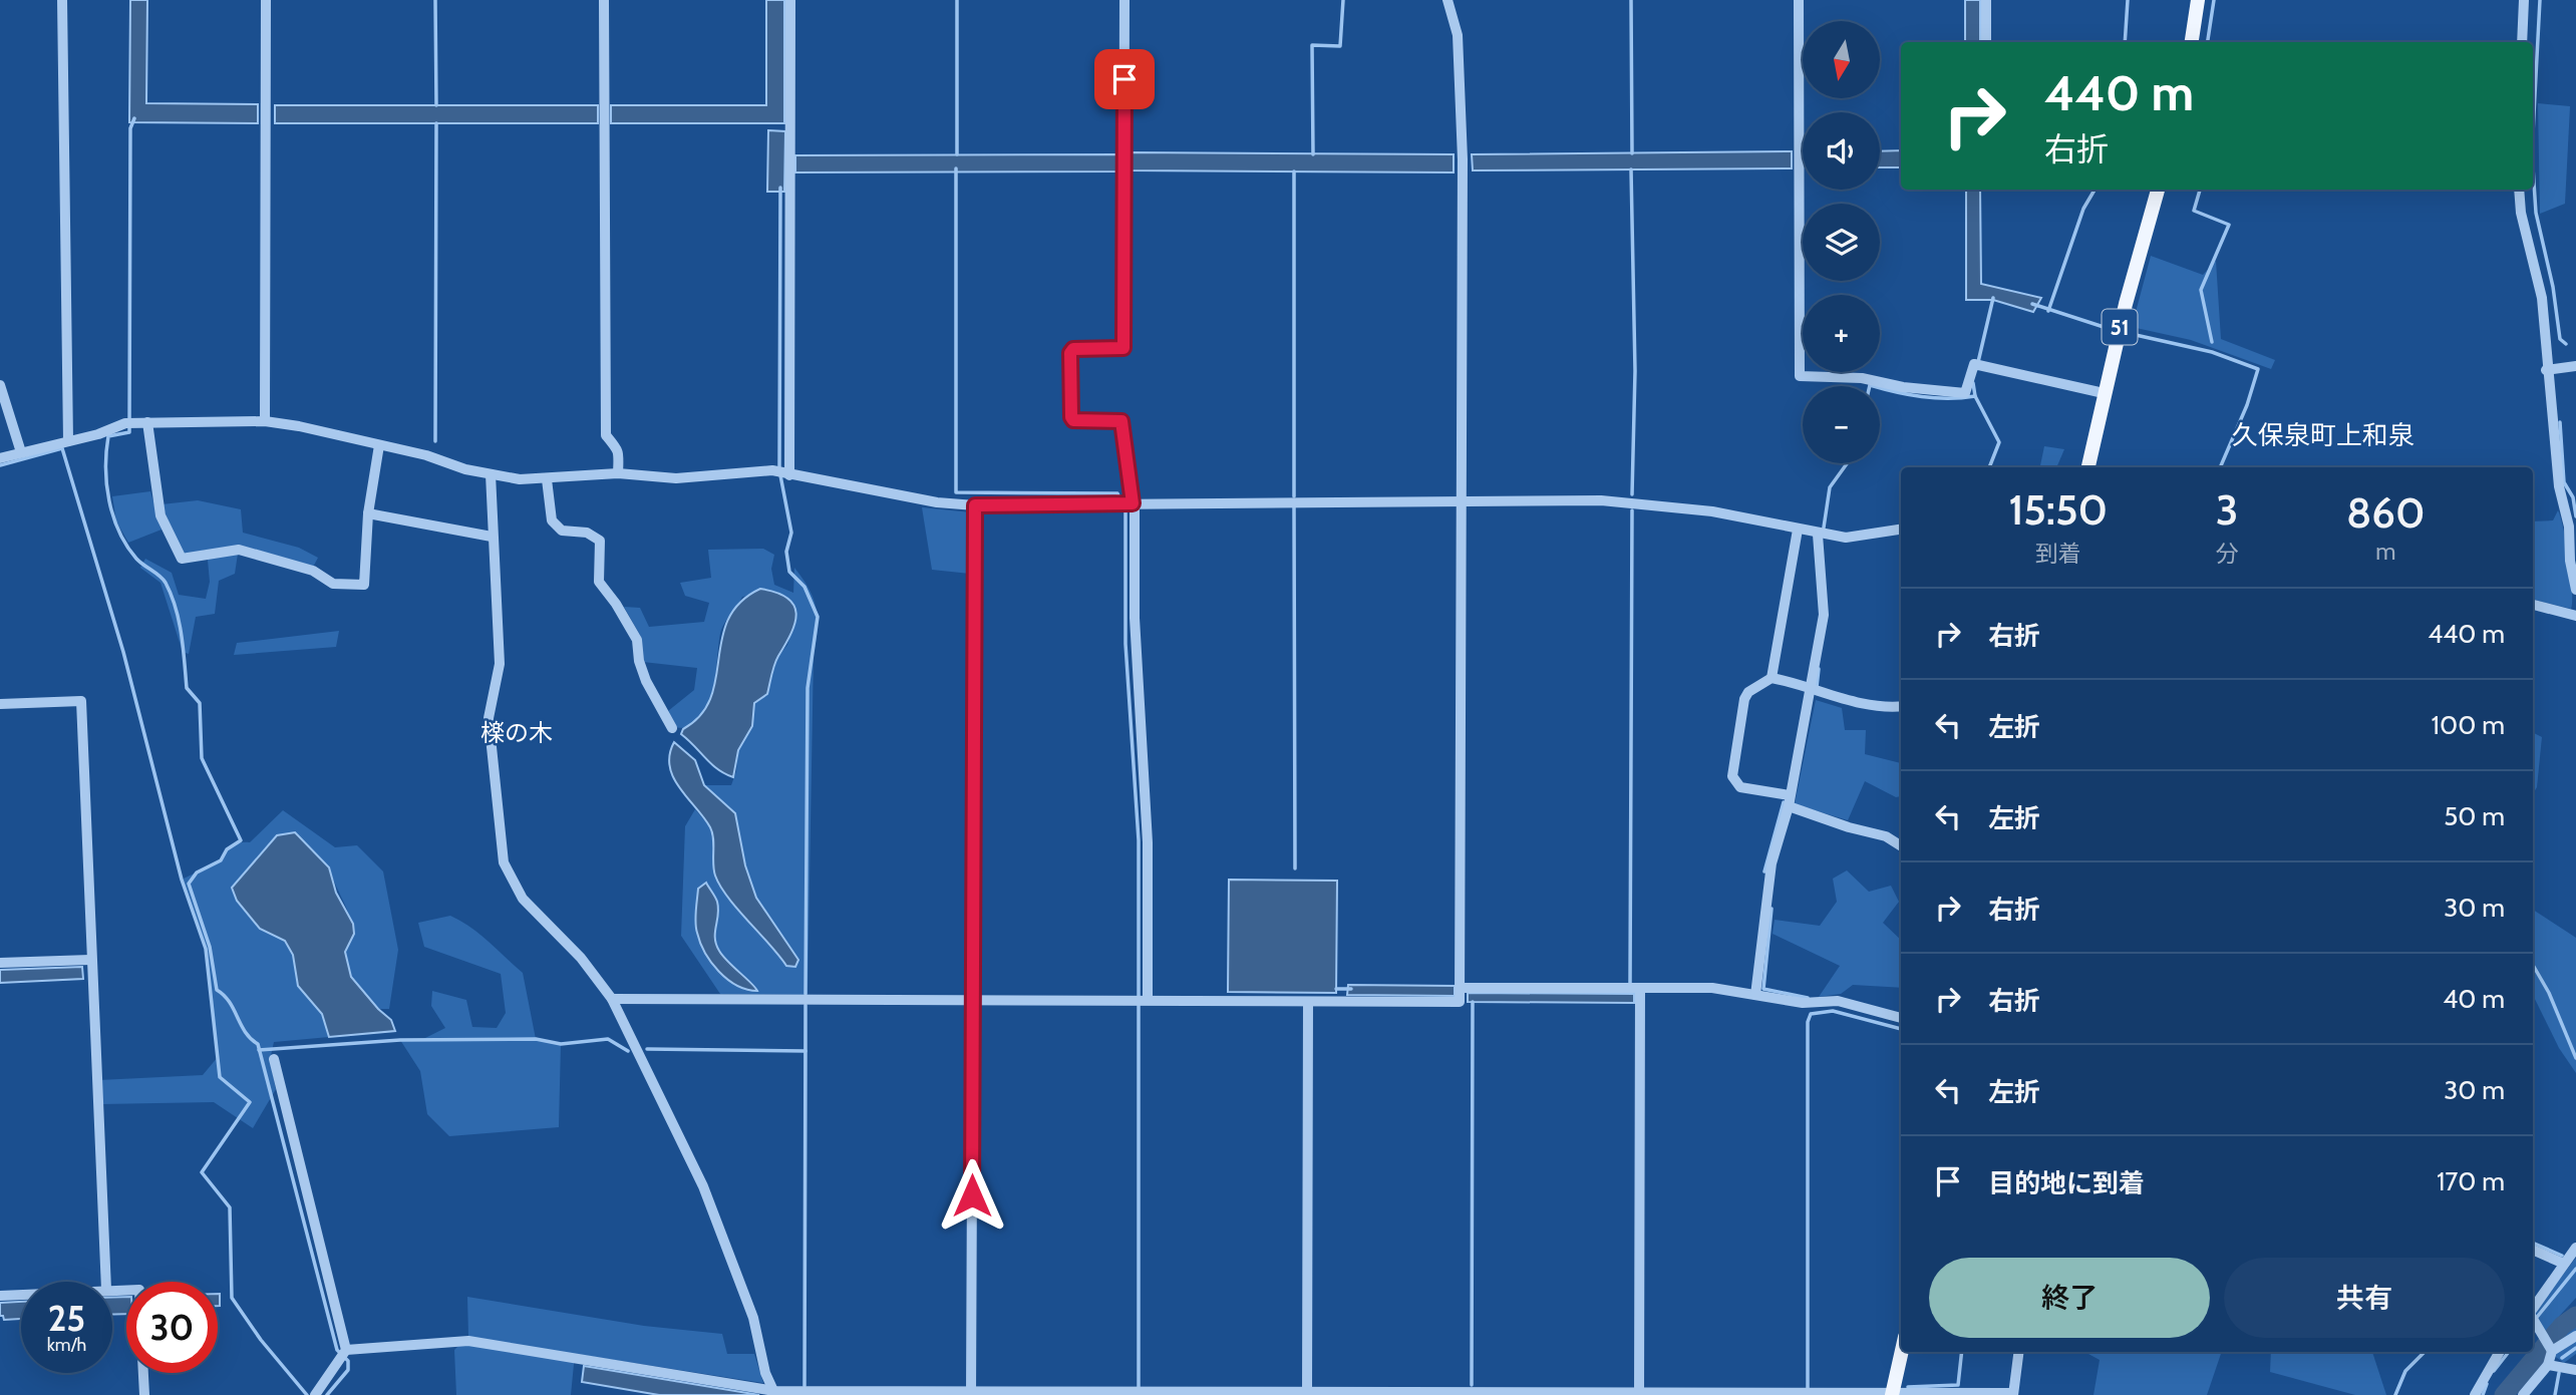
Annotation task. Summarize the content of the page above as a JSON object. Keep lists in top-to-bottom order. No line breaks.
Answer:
{"streets":{"main road":["51"]},"districts":["久保泉町上和泉","檪の木"],"north":"bottom","page":{"map_buttons":["+","−"],"turn":["440 m","右折"],"eta":["15:50","到着","3","分","860","m"],"list":[{"name":"右折","value":"440 m"},{"name":"左折","value":"100 m"},{"name":"左折","value":"50 m"},{"name":"右折","value":"30 m"},{"name":"右折","value":"40 m"},{"name":"左折","value":"30 m"},{"name":"目的地に到着","value":"170 m"}],"buttons":["終了","共有"],"speed":"25 km/h","limit":"30"}}
